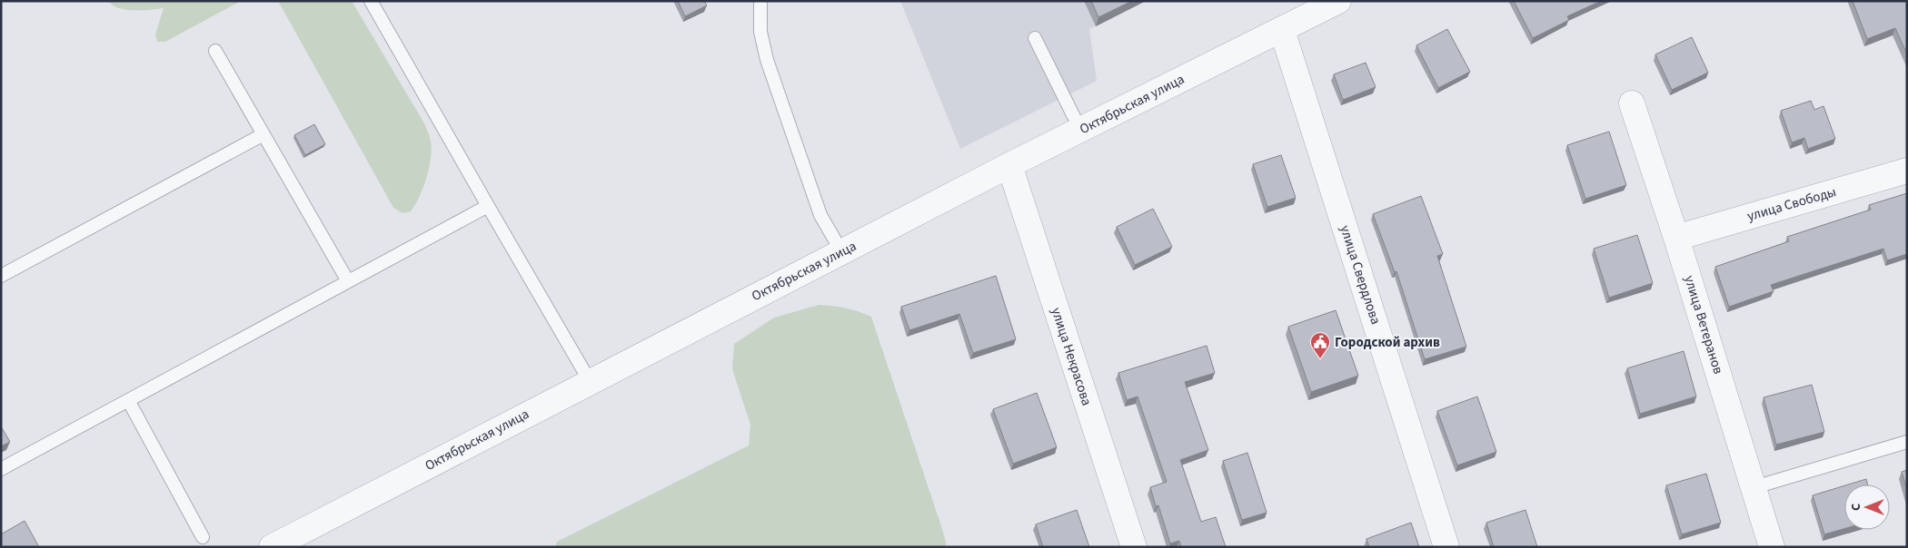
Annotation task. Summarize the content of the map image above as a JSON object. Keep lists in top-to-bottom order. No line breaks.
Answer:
{"streets":{"street":["Октябрьская улица","улица Свободы","улица Свердлова","улица Ветеранов","улица Некрасова"]},"crossings":[["Октябрьская улица","улица Свердлова"],["Октябрьская улица","улица Некрасова"],["улица Свободы","улица Ветеранов"]],"places":{"public building":["Городской архив"]},"north":"left"}
